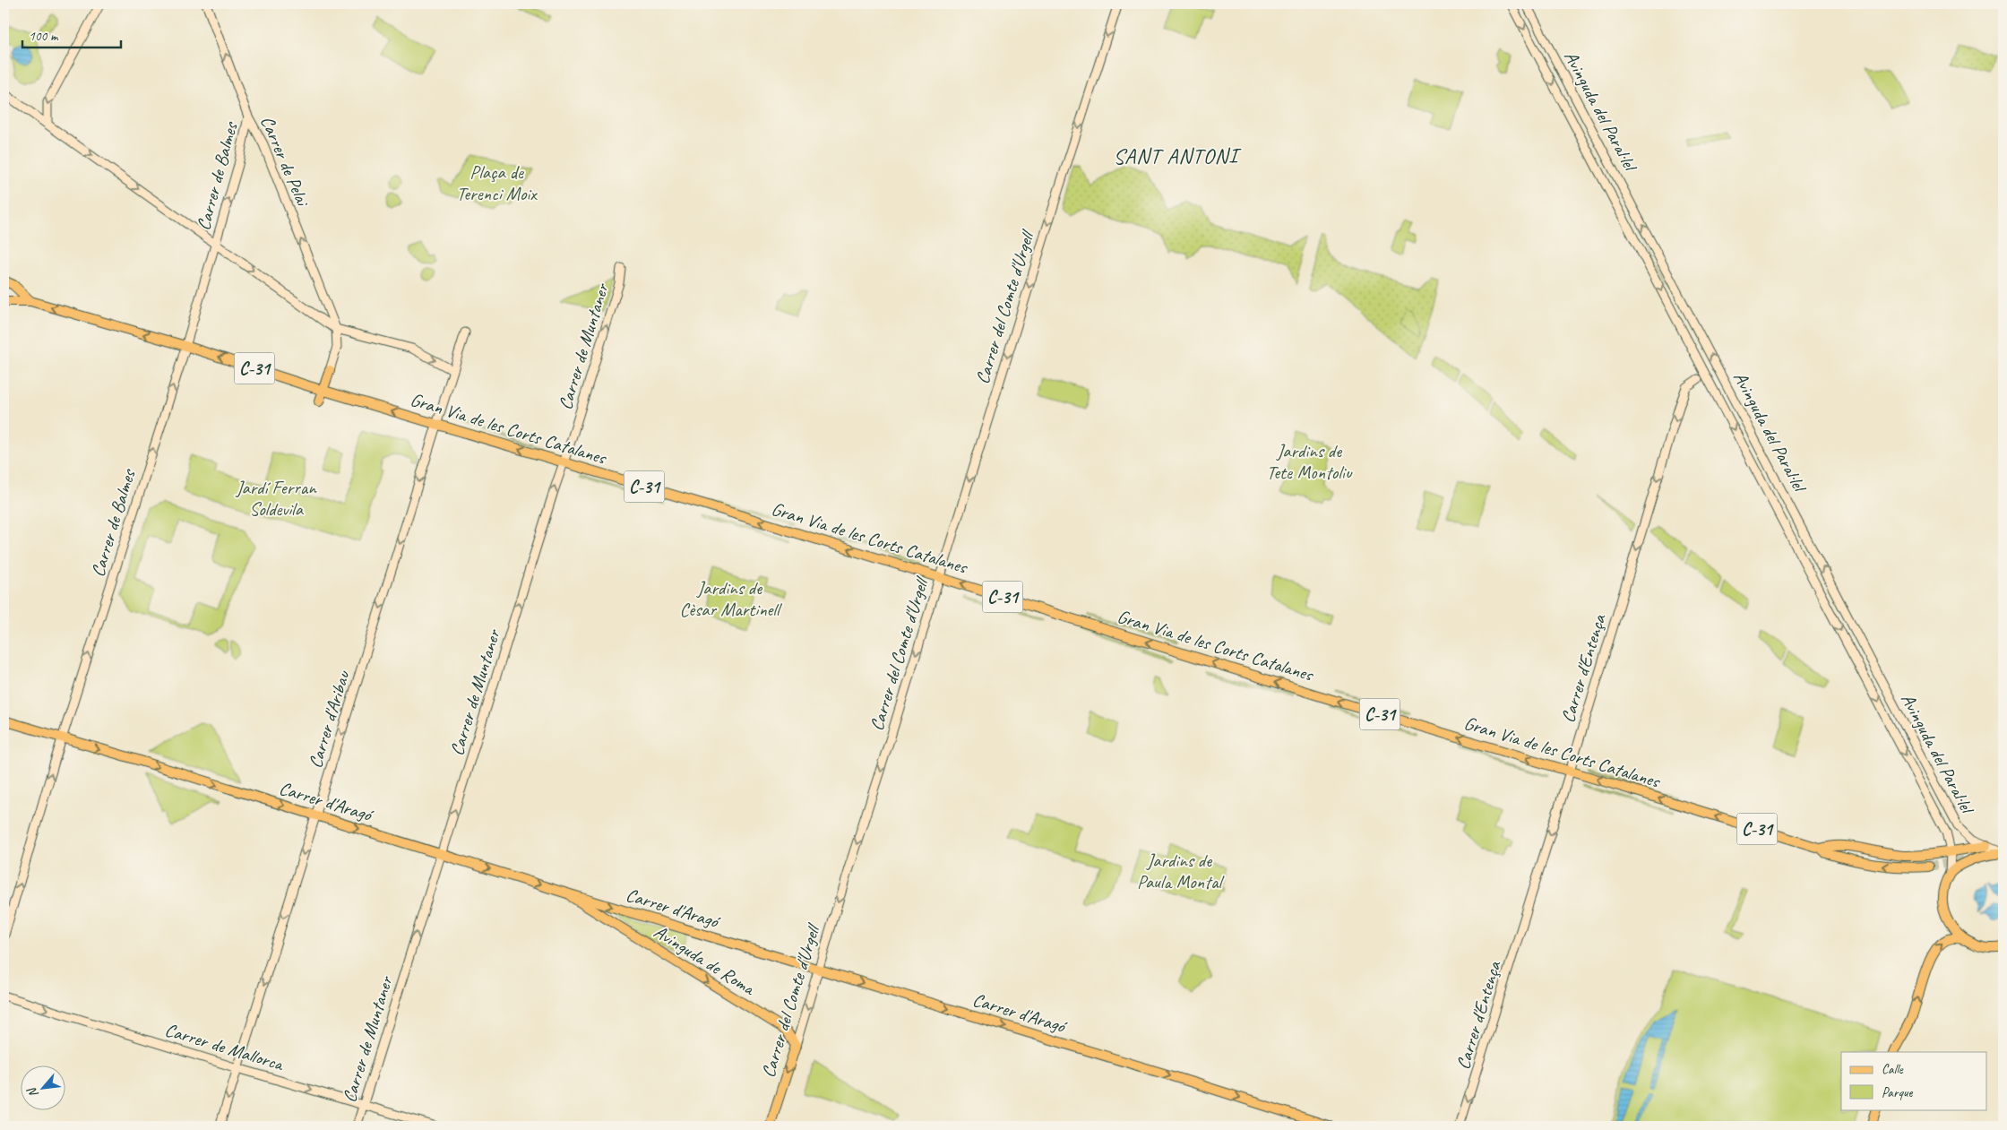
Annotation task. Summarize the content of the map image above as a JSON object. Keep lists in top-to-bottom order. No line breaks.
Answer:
{"streets":{"main road":["Avinguda del Paral·lel","Carrer de Pelai","Carrer de Balmes","Carrer del Comte d'Urgell","Carrer de Muntaner","C-31","Gran Via de les Corts Catalanes","Carrer d'Entença","Carrer d'Aribau","Carrer d'Aragó","Avinguda de Roma","Carrer de Mallorca"]},"crossings":[["Carrer de Pelai","Carrer de Balmes"],["Carrer de Balmes","Gran Via de les Corts Catalanes"],["Carrer de Balmes","Carrer d'Aragó"],["Carrer del Comte d'Urgell","Gran Via de les Corts Catalanes"],["Carrer del Comte d'Urgell","Carrer d'Aragó"],["Carrer del Comte d'Urgell","Avinguda de Roma"],["Carrer de Muntaner","Gran Via de les Corts Catalanes"],["Carrer de Muntaner","Carrer d'Aragó"],["Carrer de Muntaner","Carrer de Mallorca"],["Gran Via de les Corts Catalanes","Carrer d'Entença"],["Gran Via de les Corts Catalanes","Carrer d'Aribau"],["Carrer d'Aribau","Carrer d'Aragó"],["Carrer d'Aribau","Carrer de Mallorca"],["Carrer d'Aragó","Avinguda de Roma"]],"one_way":["Carrer de Pelai","Carrer de Balmes","Carrer del Comte d'Urgell","Carrer de Muntaner","Gran Via de les Corts Catalanes","Carrer d'Entença","Carrer d'Aribau","Carrer d'Aragó","Avinguda de Roma","Carrer de Mallorca"],"districts":["SANT ANTONI"],"parks":["Plaça de Terenci Moix","Jardins de Tete Montoliu","Jardí Ferran Soldevila","Jardins de Cèsar Martinell","Jardins de Paula Montal"],"legend":["Calle","Parque"],"scale_bar":"100 m","north":"bottom left"}
